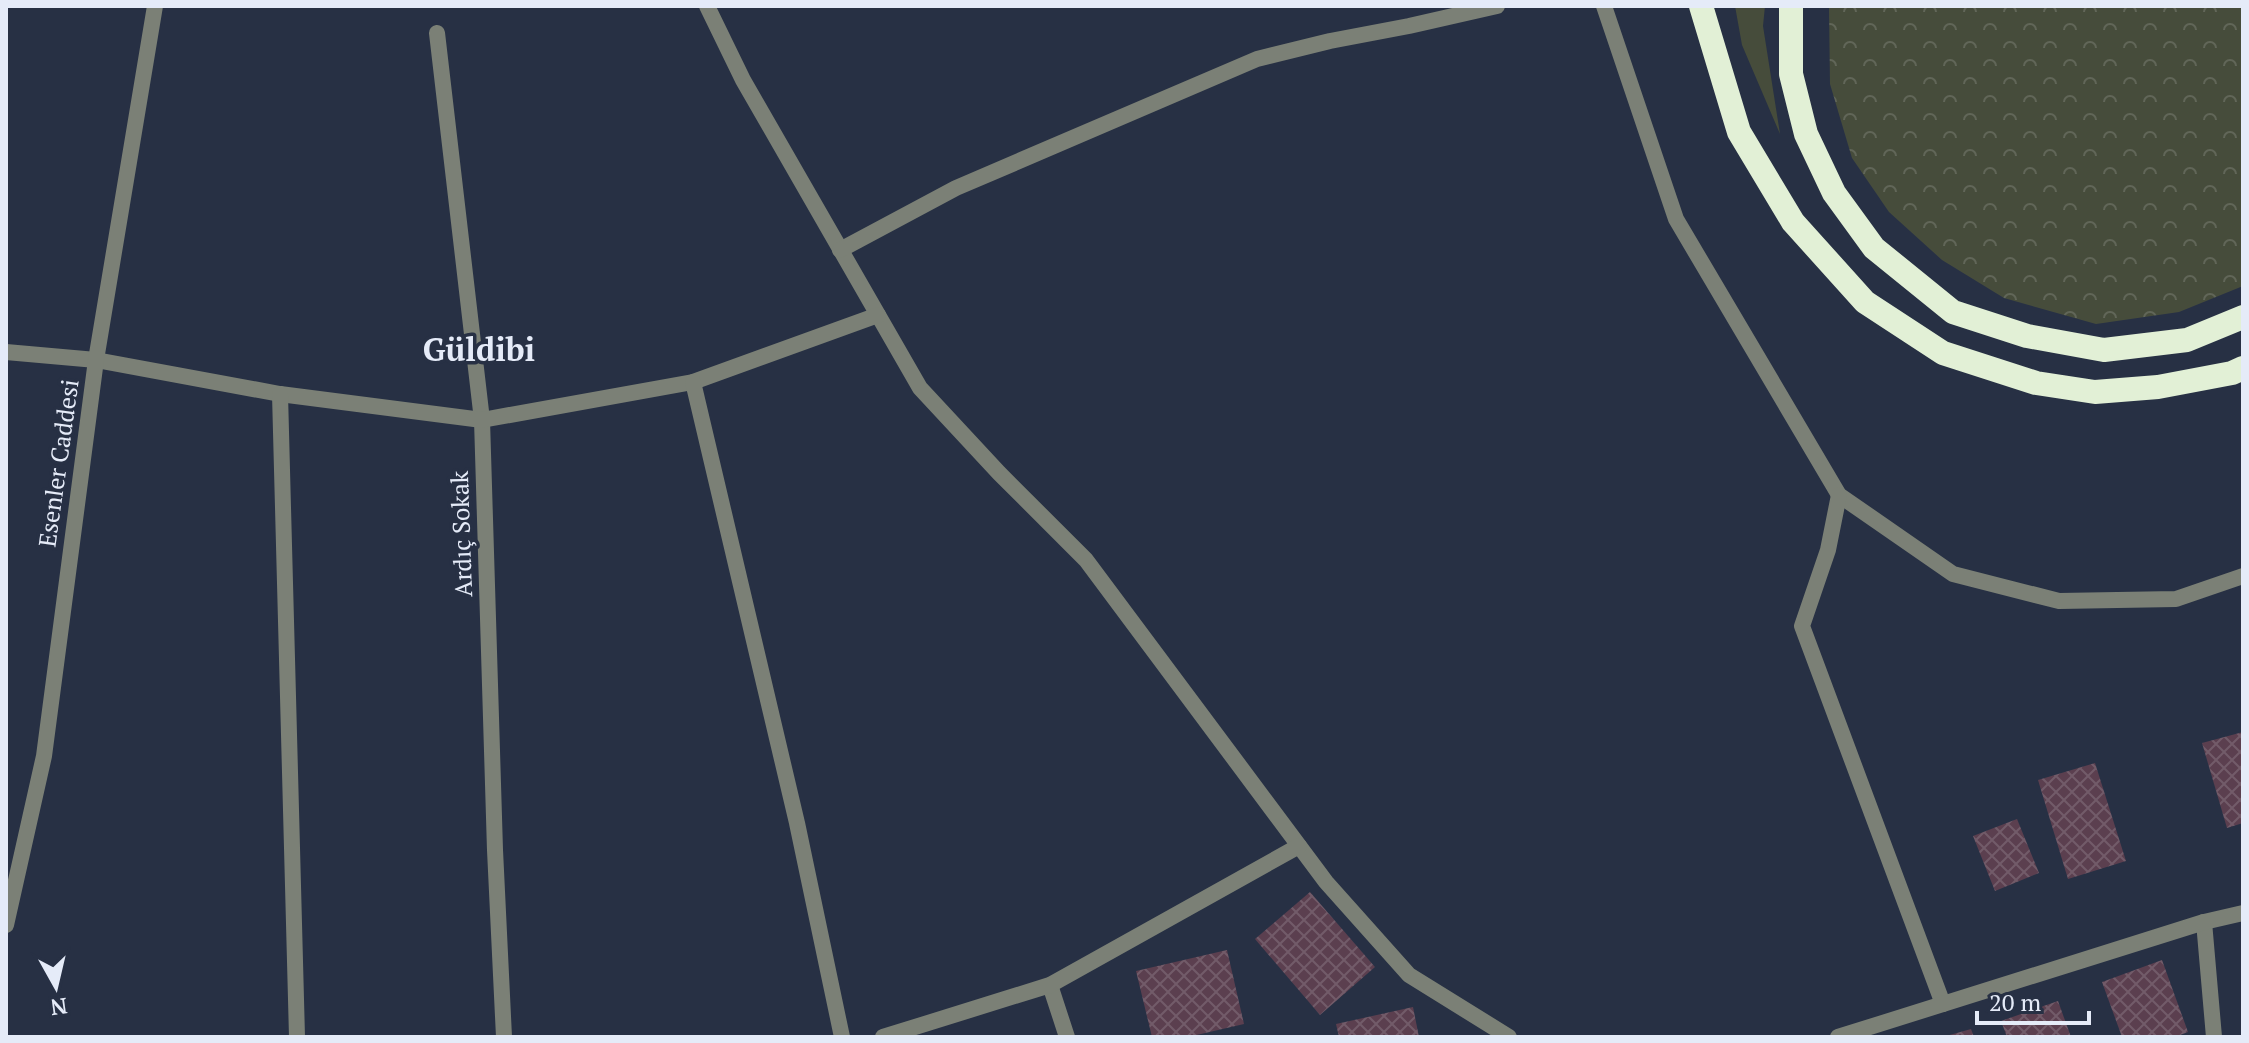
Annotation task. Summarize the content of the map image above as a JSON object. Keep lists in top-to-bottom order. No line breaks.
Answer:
{"streets":{"street":["Esenler Caddesi","Ardıç Sokak"]},"districts":["Güldibi"],"scale_bar":"20 m","north":"bottom"}
